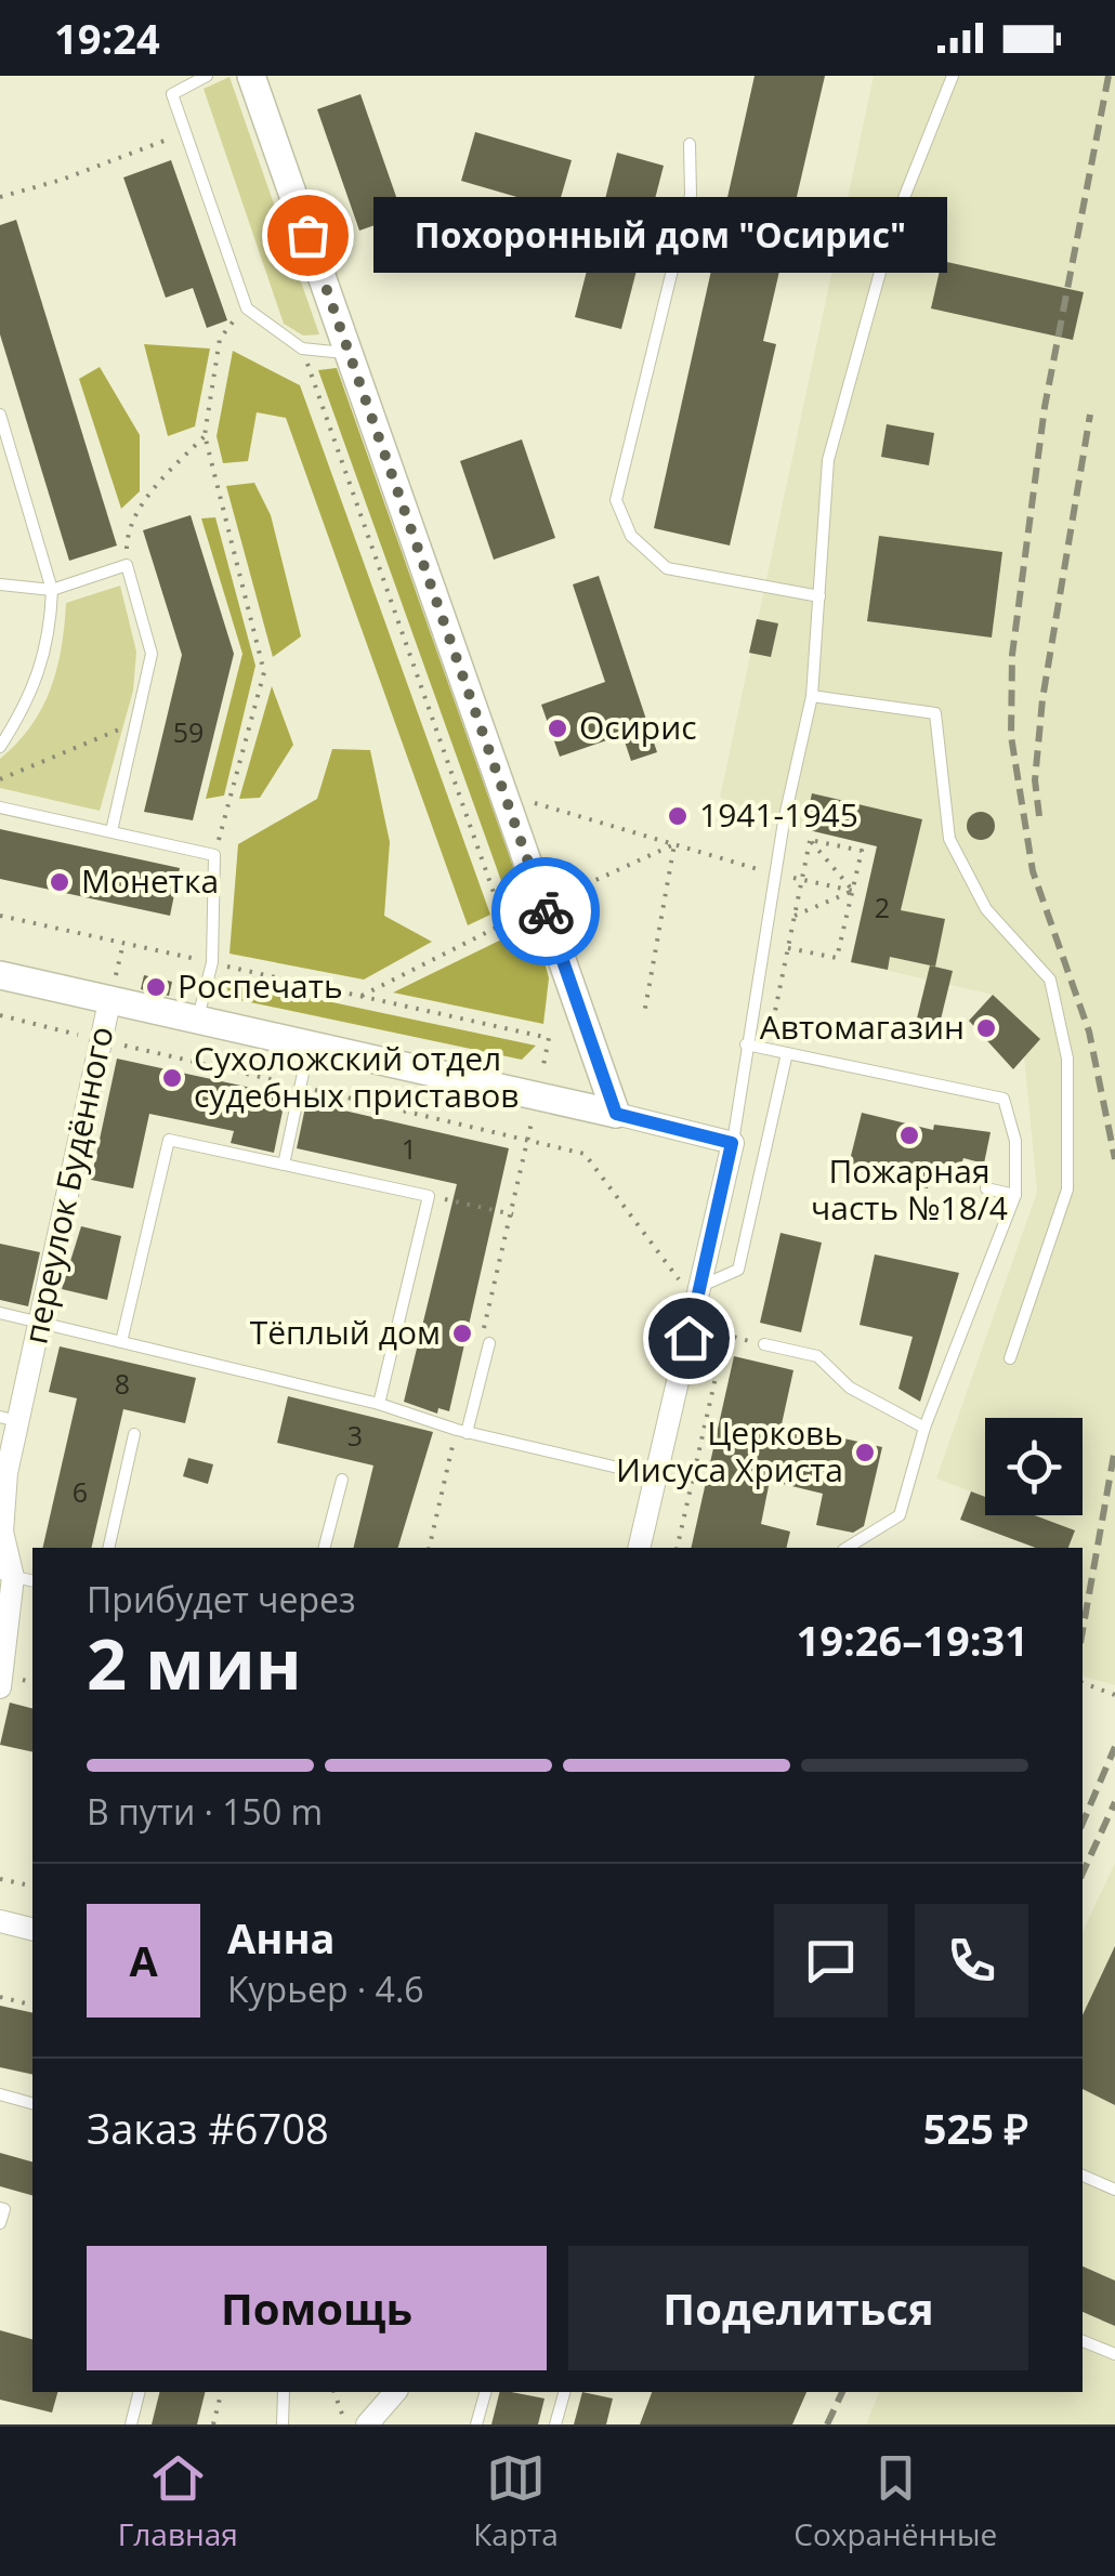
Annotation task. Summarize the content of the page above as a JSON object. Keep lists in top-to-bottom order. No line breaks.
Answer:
{"streets":{"street":["переулок Будённого"]},"places":["Похоронный дом \"Осирис\"","Осирис","1941-1945","Монетка","Роспечать","Автомагазин","Сухоложский отдел судебных приставов","Пожарная часть №18/4","Тёплый дом","Церковь Иисуса Христа"],"house_numbers":["59","2","1","8","3","6"],"page":{"status":"19:24","bubble":"Похоронный дом \"Осирис\"","heading":["2 мин","Прибудет через","19:26–19:31"],"panel":["Анна","Курьер · 4.6","Заказ #6708","525 ₽"],"bar":"В пути · 150 m","round":"А","buttons":["Помощь","Поделиться"],"tabs":["Главная","Карта","Сохранённые"]}}
